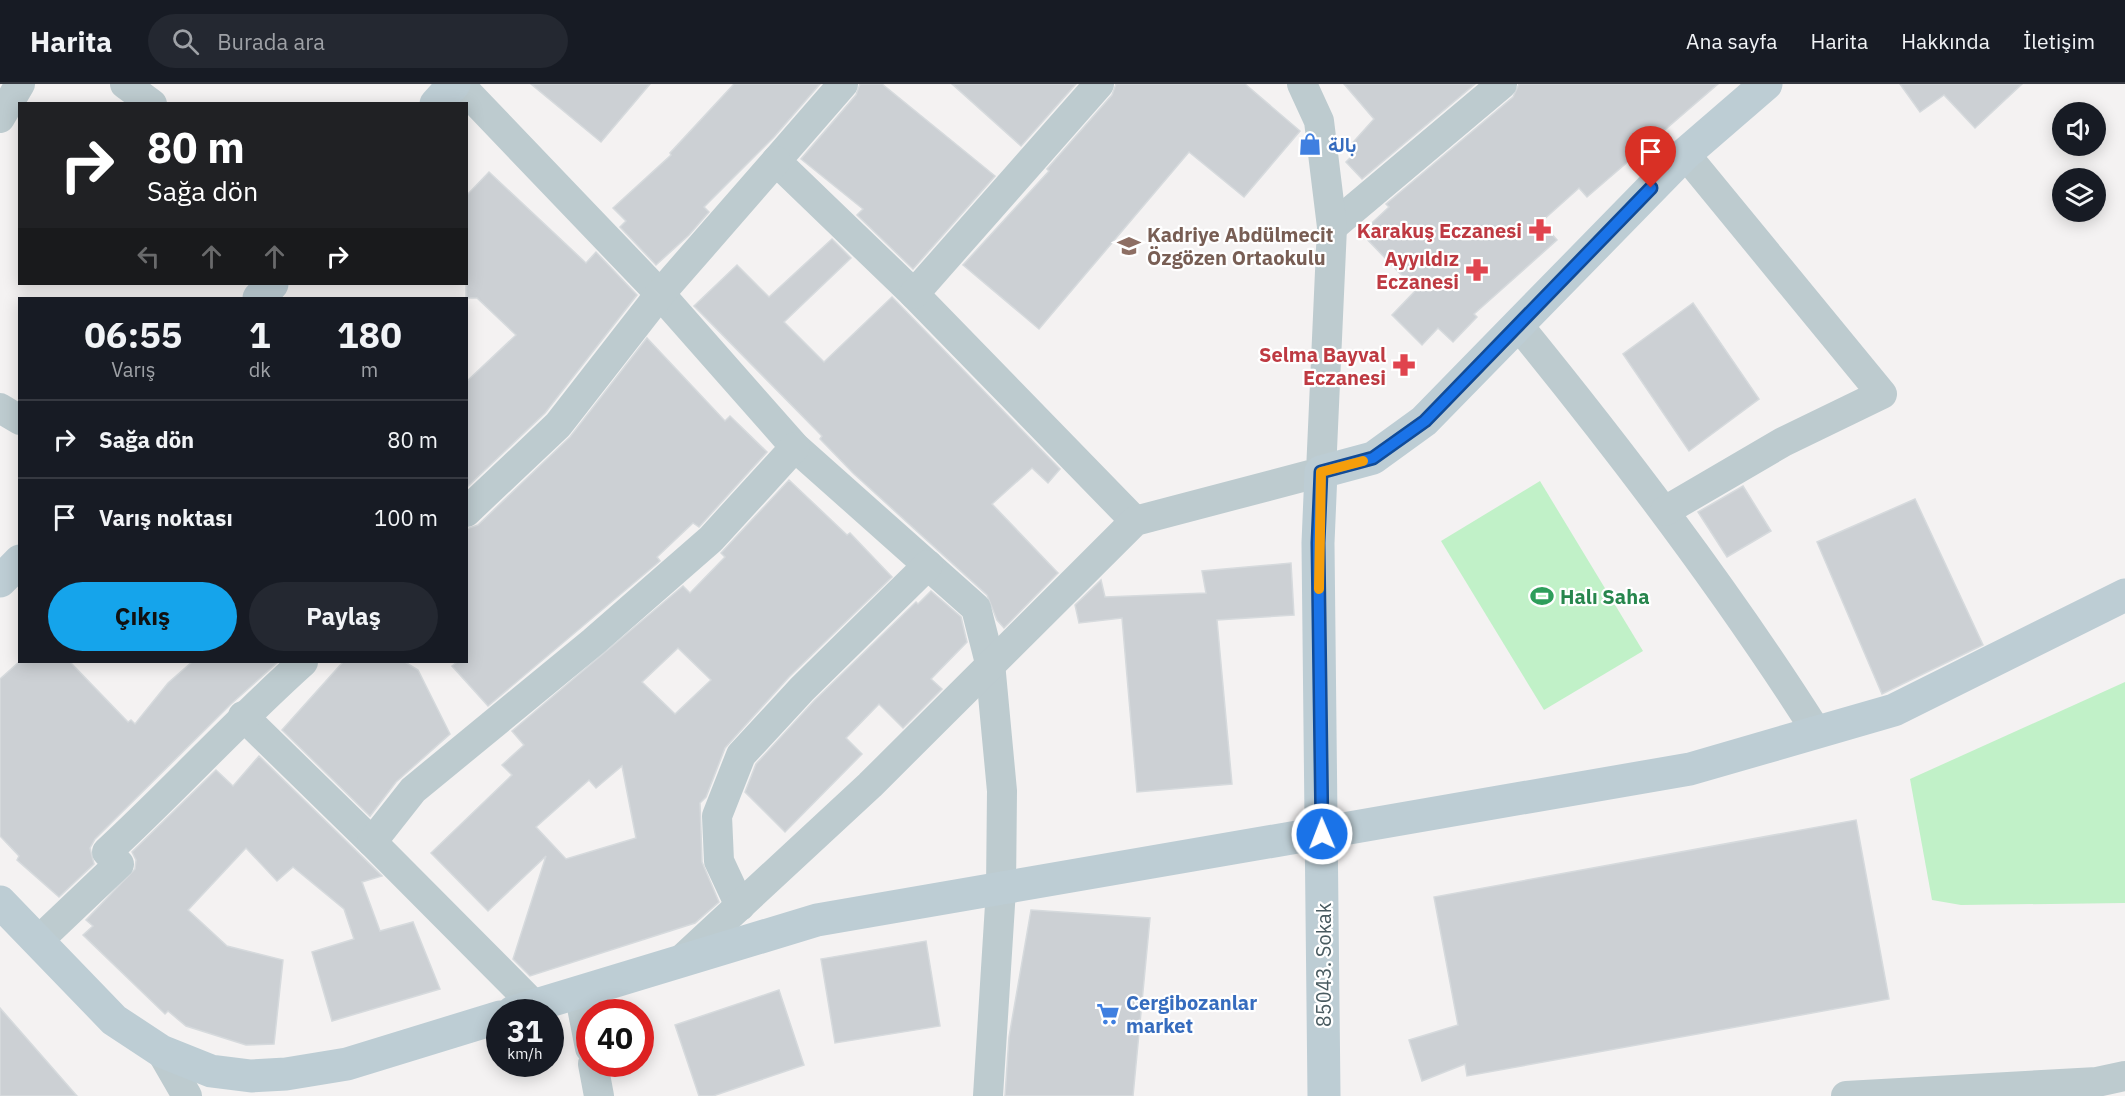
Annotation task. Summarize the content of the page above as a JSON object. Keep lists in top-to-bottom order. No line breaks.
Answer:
{"streets":{"main road":["85043. Sokak"]},"places":{"shop":["بالة"],"pharmacy":["Karakuş Eczanesi","Ayyıldız Eczanesi","Selma Bayval Eczanesi"],"school or university":["Kadriye Abdülmecit Özgözen Ortaokulu"],"sports":["Halı Saha"],"supermarket":["Cergibozanlar market"]},"page":{"header":"Harita","search":"Burada ara","nav":["Ana sayfa","Harita","Hakkında","İletişim"],"turn":["80 m","Sağa dön"],"eta":["06:55","Varış","1","dk","180","m"],"list":[{"name":"Sağa dön","value":"80 m"},{"name":"Varış noktası","value":"100 m"}],"buttons":["Çıkış","Paylaş"],"speed":"31 km/h","limit":"40"}}
